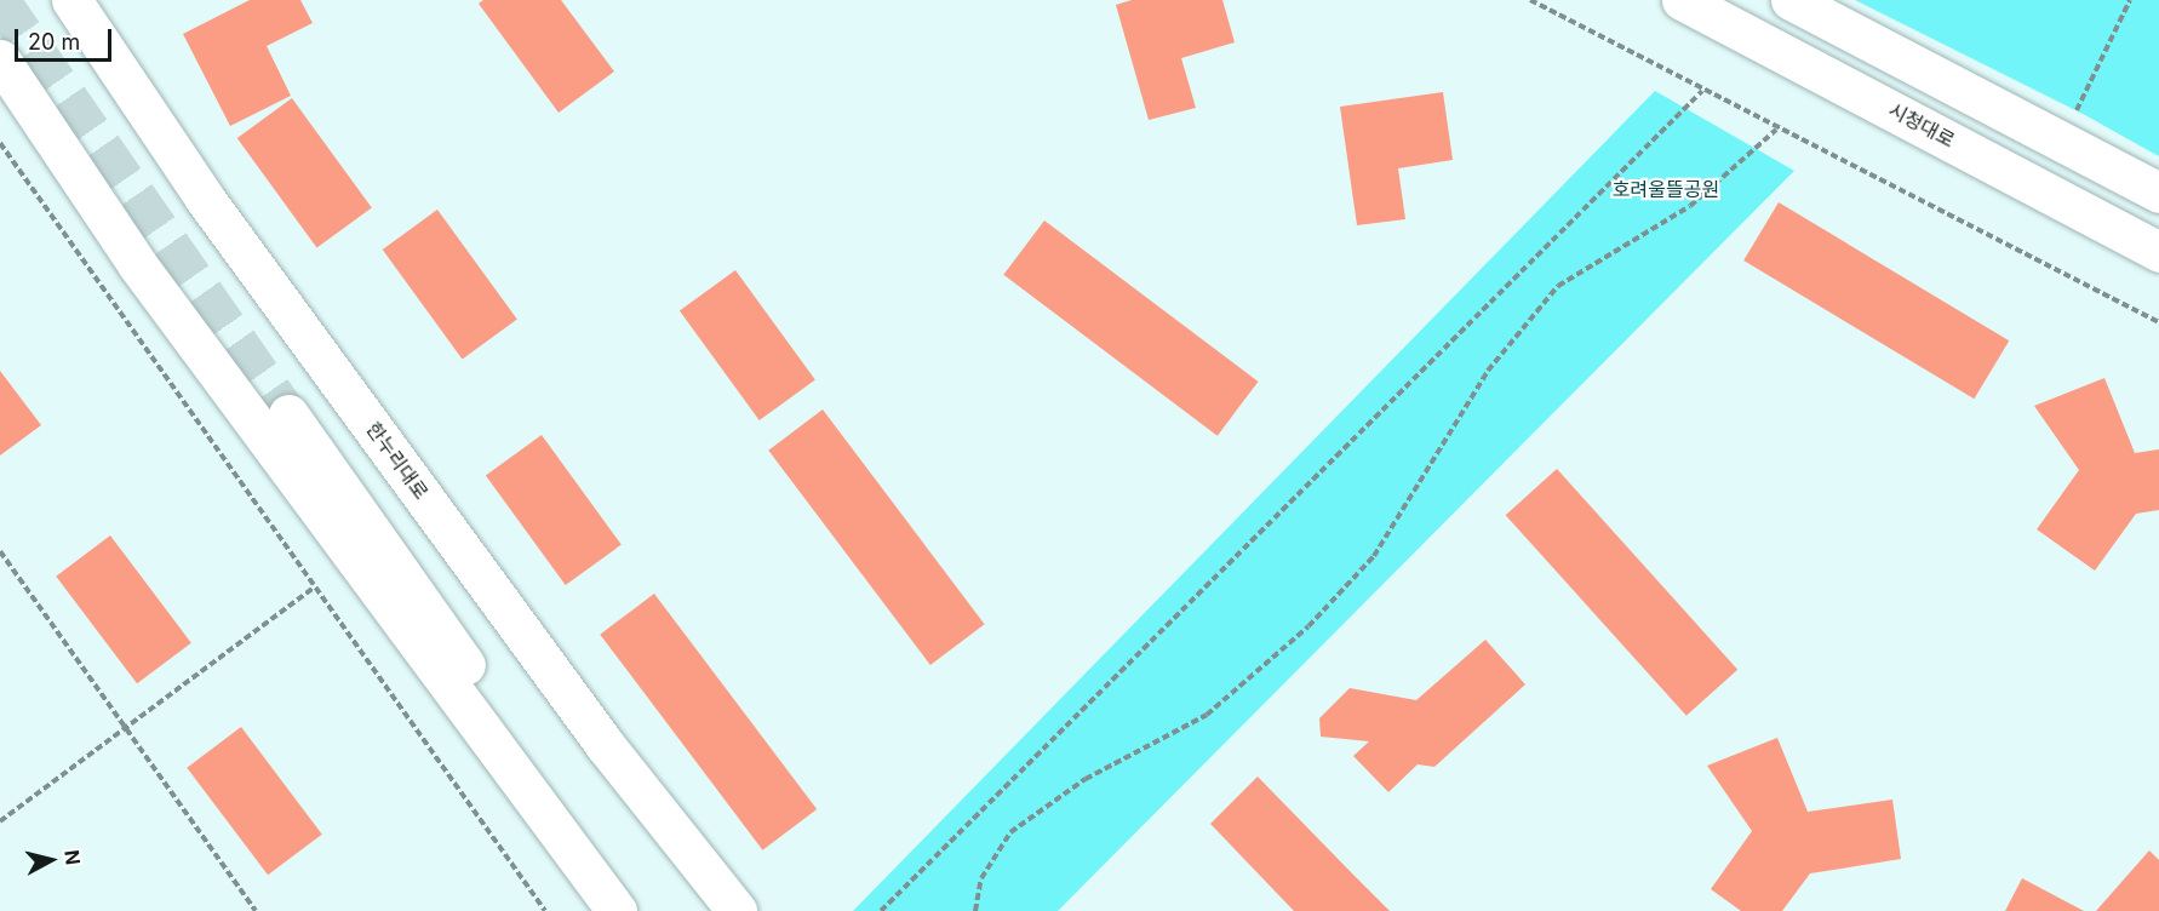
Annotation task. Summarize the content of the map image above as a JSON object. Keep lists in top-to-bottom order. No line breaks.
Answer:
{"streets":{"street":["시청대로","한누리대로"]},"parks":["호려울뜰공원"],"scale_bar":"20 m","north":"right"}
